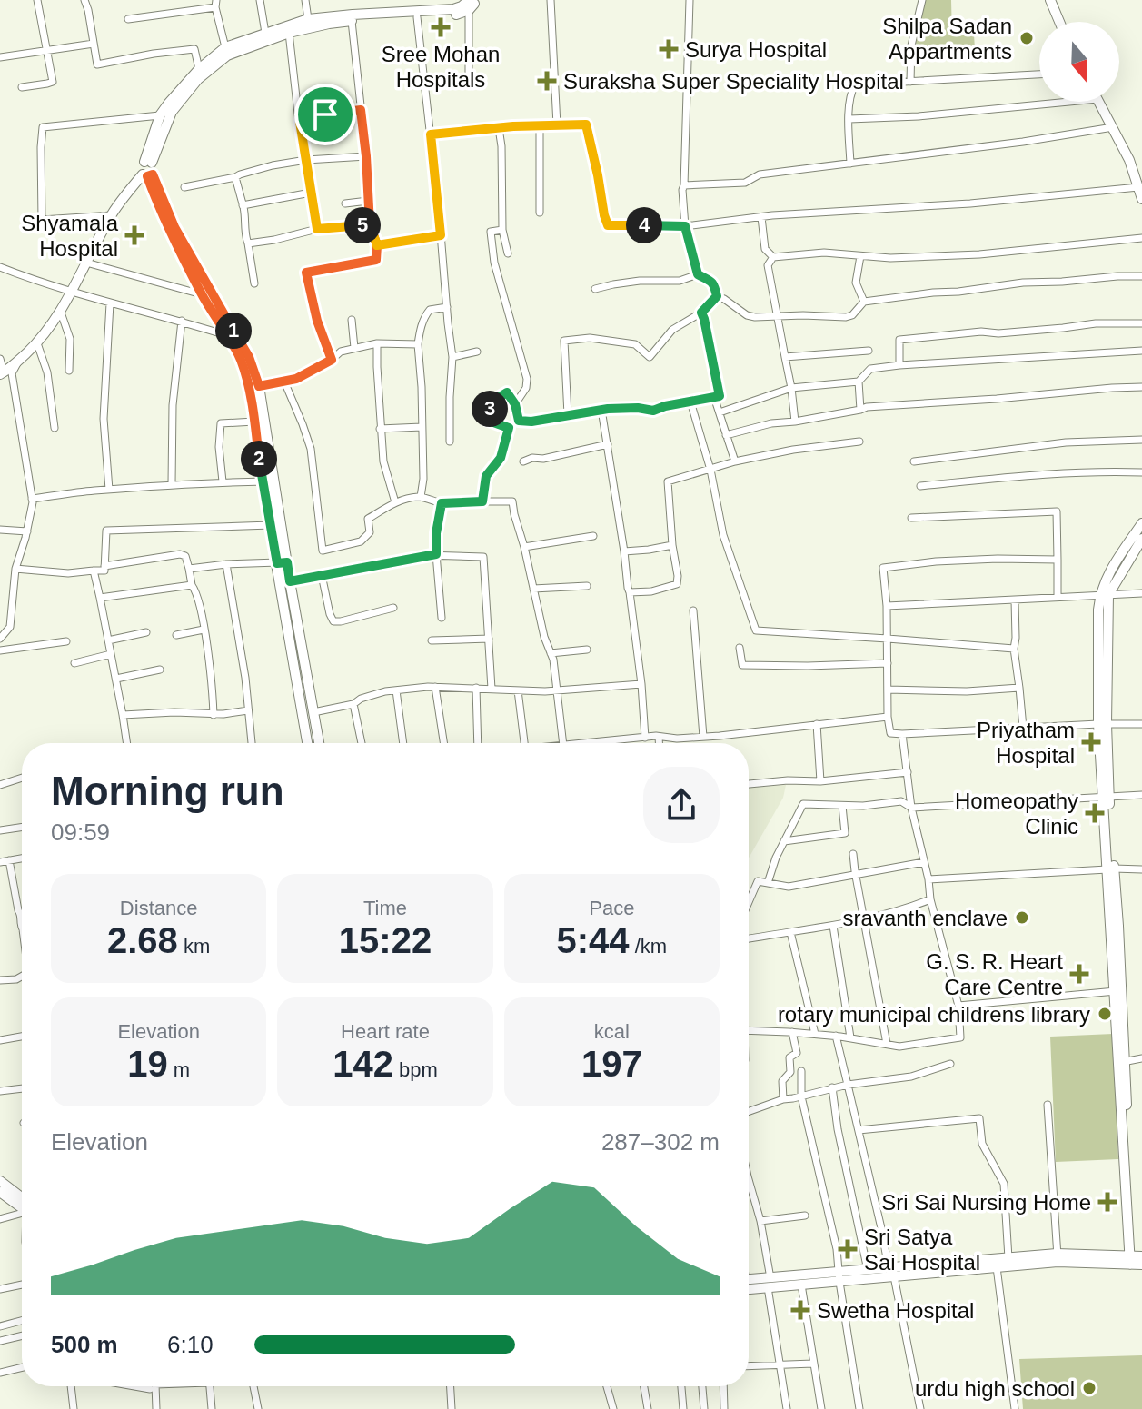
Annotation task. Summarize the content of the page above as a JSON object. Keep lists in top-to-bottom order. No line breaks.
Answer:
{"places":{"health":["Sree Mohan Hospitals","Surya Hospital","Suraksha Super Speciality Hospital","Shyamala Hospital","Priyatham Hospital","Homeopathy Clinic","G. S. R. Heart Care Centre","Sri Sai Nursing Home","Sri Satya Sai Hospital","Swetha Hospital"],"other":["Shilpa Sadan Appartments","sravanth enclave","rotary municipal childrens library","urdu high school"]},"north":"bottom","page":{"pins":["4","5","1","3","2"],"heading":["Morning run","09:59"],"stats":[["Distance","2.68 km"],["Time","15:22"],["Pace","5:44 /km"],["Elevation","19 m"],["Heart rate","142 bpm"],["kcal","197"]],"chart":["Elevation","287–302 m"],"list":[{"name":"500 m","note":"6:10"}]}}
